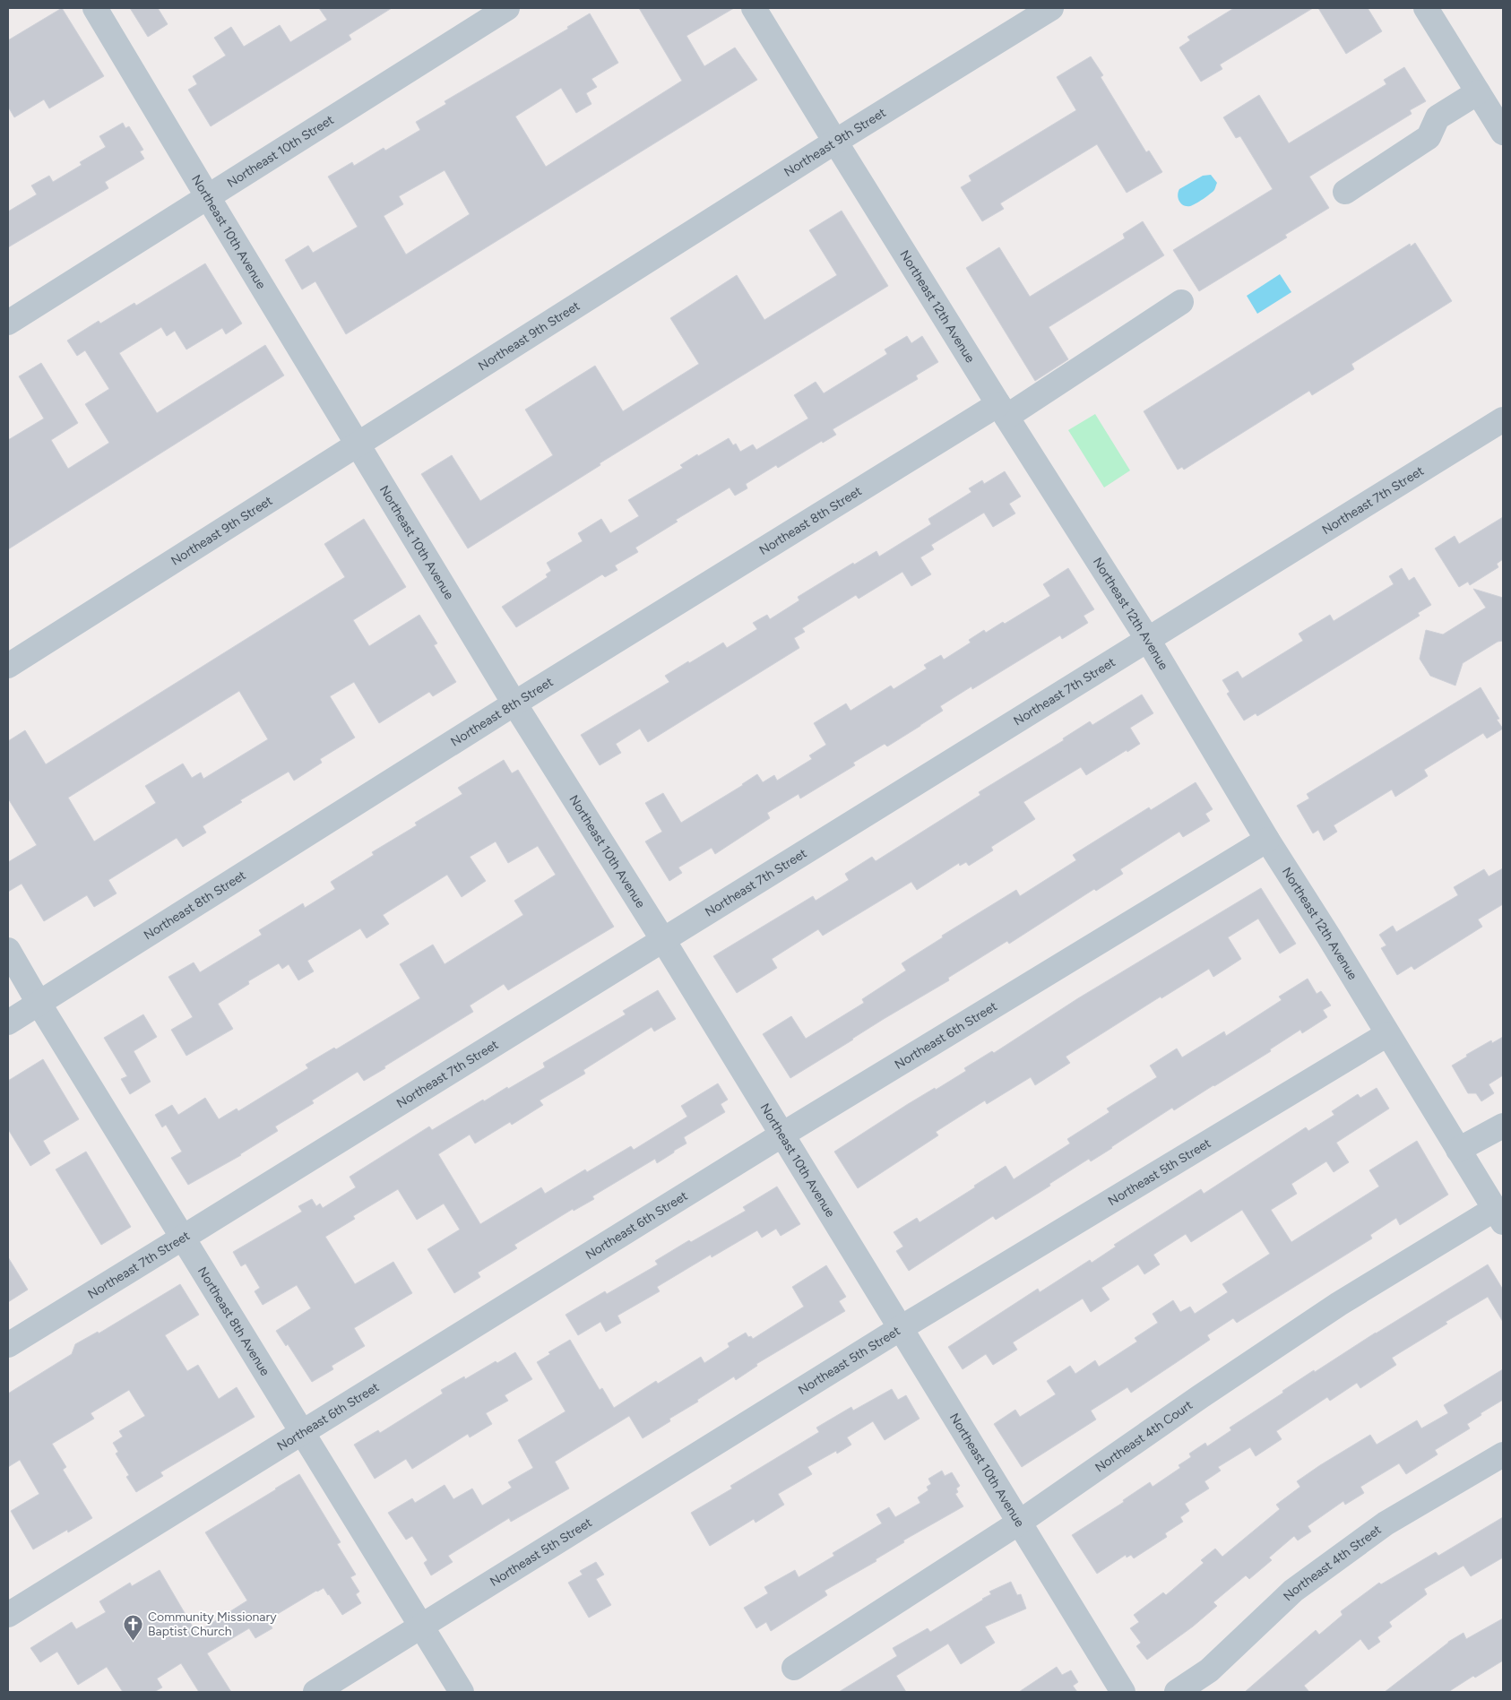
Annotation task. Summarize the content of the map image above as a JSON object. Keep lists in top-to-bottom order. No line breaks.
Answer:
{"streets":{"street":["Northeast 9th Street","Northeast 10th Street","Northeast 10th Avenue","Northeast 12th Avenue","Northeast 7th Street","Northeast 8th Street","Northeast 6th Street","Northeast 5th Street","Northeast 8th Avenue","Northeast 4th Court","Northeast 4th Street"]},"crossings":[["Northeast 9th Street","Northeast 10th Avenue"],["Northeast 9th Street","Northeast 12th Avenue"],["Northeast 10th Street","Northeast 10th Avenue"],["Northeast 10th Avenue","Northeast 7th Street"],["Northeast 10th Avenue","Northeast 8th Street"],["Northeast 10th Avenue","Northeast 6th Street"],["Northeast 10th Avenue","Northeast 5th Street"],["Northeast 10th Avenue","Northeast 4th Court"],["Northeast 12th Avenue","Northeast 7th Street"],["Northeast 12th Avenue","Northeast 8th Street"],["Northeast 12th Avenue","Northeast 6th Street"],["Northeast 12th Avenue","Northeast 5th Street"],["Northeast 12th Avenue","Northeast 4th Court"],["Northeast 7th Street","Northeast 8th Avenue"],["Northeast 8th Street","Northeast 8th Avenue"],["Northeast 6th Street","Northeast 8th Avenue"],["Northeast 5th Street","Northeast 8th Avenue"]],"places":{"church":["Community Missionary Baptist Church"]}}
